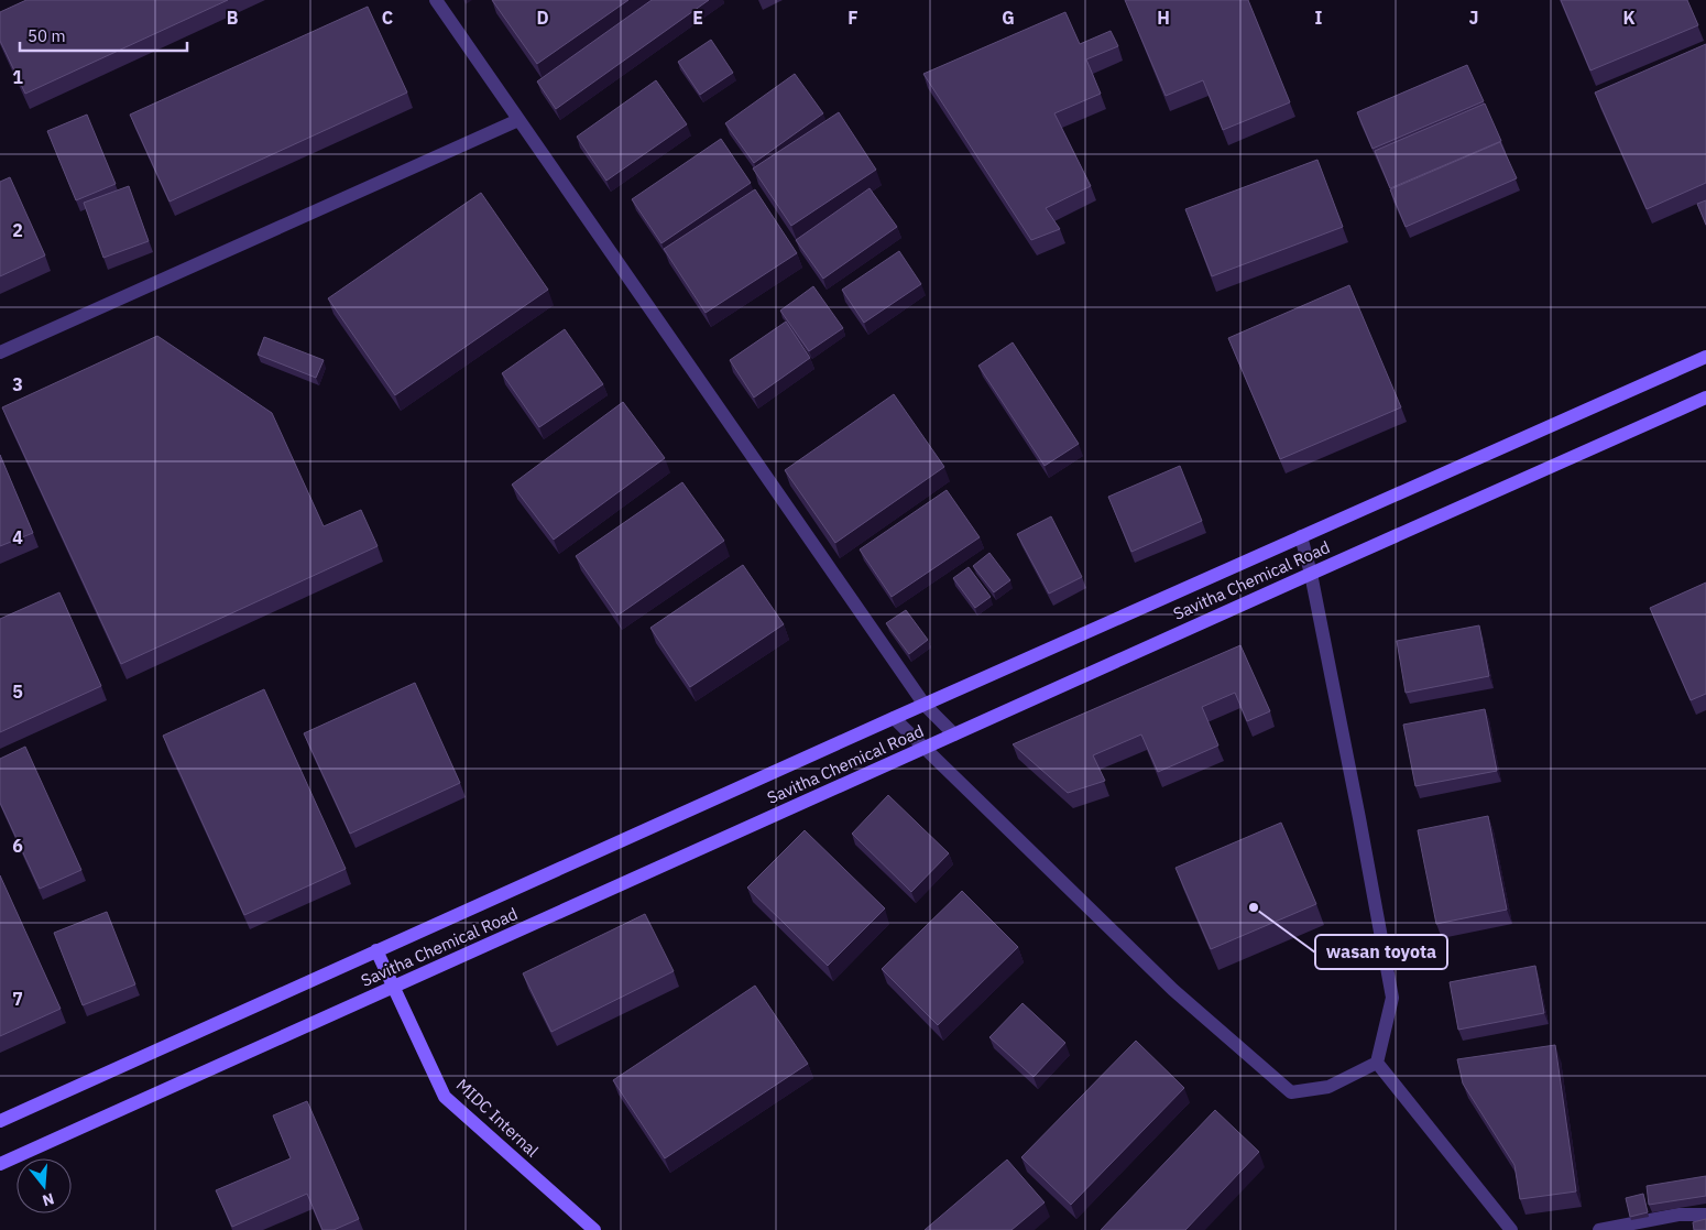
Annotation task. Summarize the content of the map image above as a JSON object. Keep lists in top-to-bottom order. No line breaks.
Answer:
{"streets":{"main road":["Savitha Chemical Road","MIDC Internal"]},"crossings":[["Savitha Chemical Road","MIDC Internal"]],"places":["wasan toyota"],"scale_bar":"50 m","north":"bottom","grid":{"columns":["B","C","D","E","F","G","H","I","J","K"],"rows":["1","2","3","4","5","6","7"]}}
